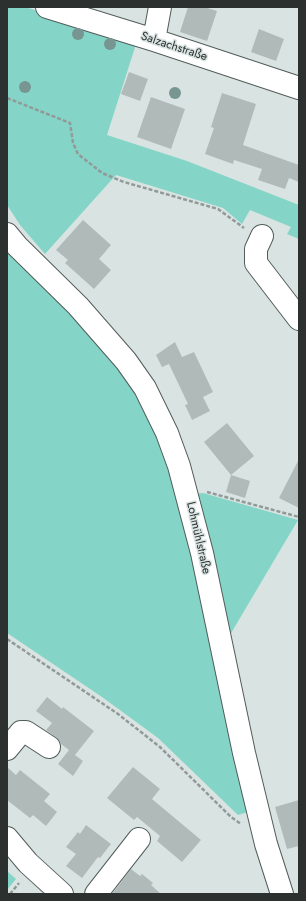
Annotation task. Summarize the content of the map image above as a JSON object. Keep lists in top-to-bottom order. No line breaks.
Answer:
{"streets":{"street":["Salzachstraße","Lohmühlstraße"]}}
